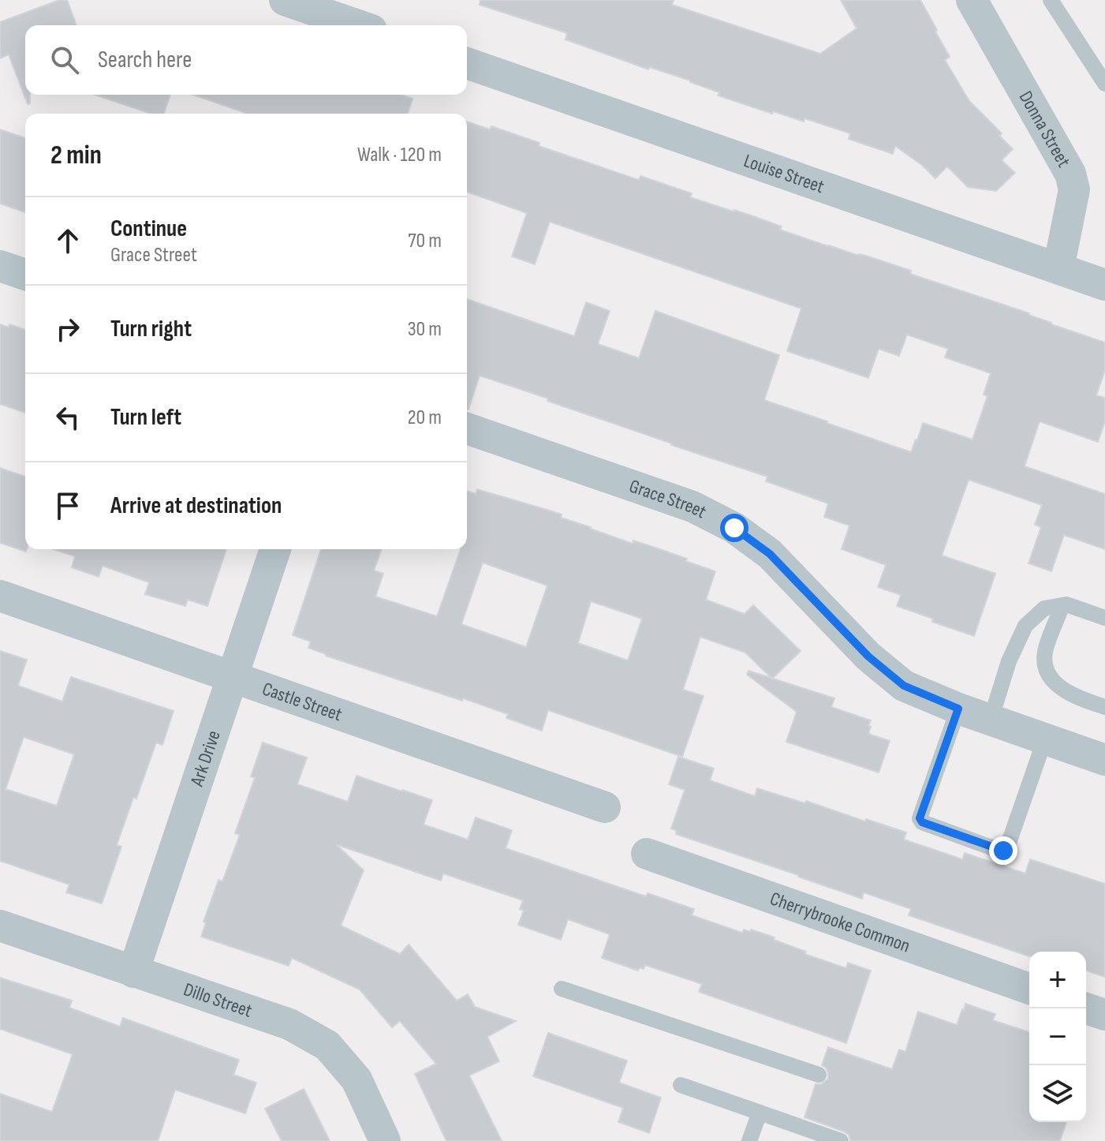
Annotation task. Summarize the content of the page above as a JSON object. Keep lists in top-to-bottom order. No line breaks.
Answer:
{"streets":{"street":["Donna Street","Louise Street","Grace Street","Castle Street","Ark Drive","Cherrybrooke Common","Dillo Street"]},"crossings":[["Donna Street","Louise Street"],["Castle Street","Ark Drive"],["Ark Drive","Dillo Street"]],"page":{"search":"Search here","heading":["2 min","Walk · 120 m"],"list":[["Continue","Grace Street","70 m"],["Turn right","30 m"],["Turn left","20 m"],"Arrive at destination"],"map_buttons":["+","−"]}}
